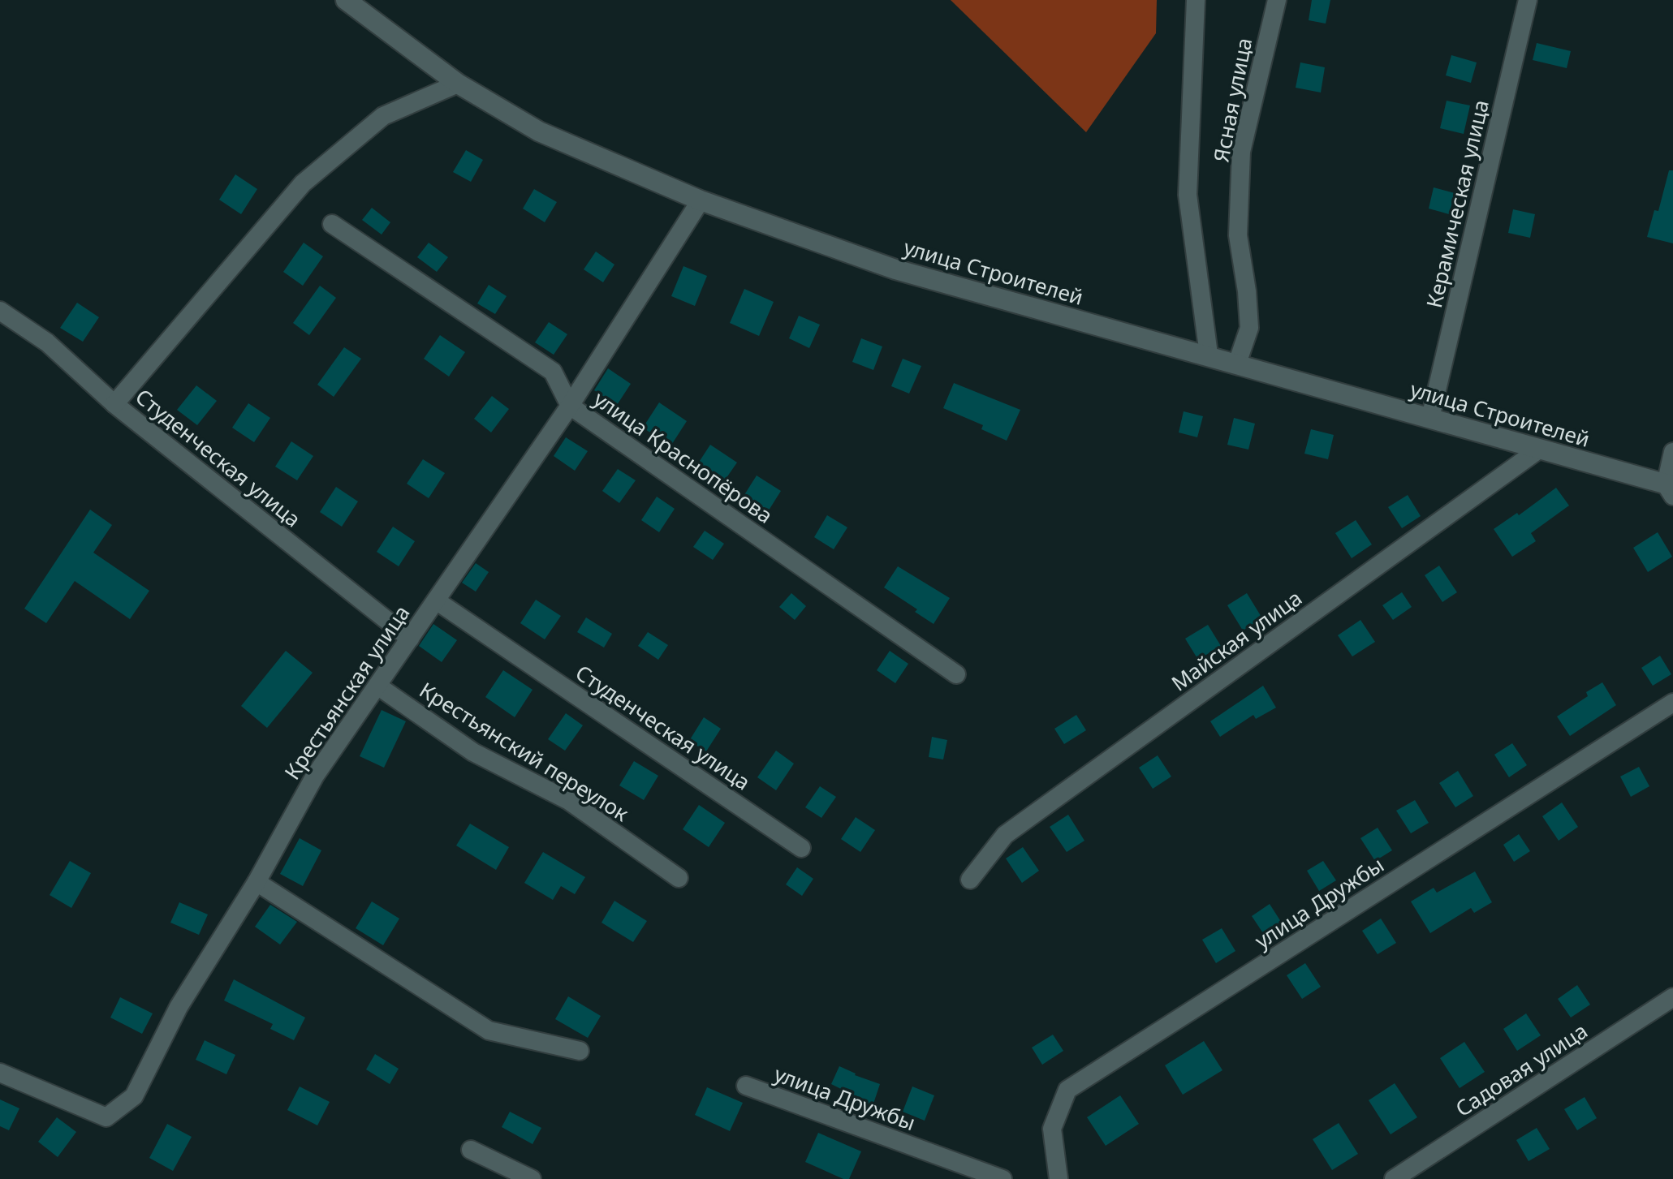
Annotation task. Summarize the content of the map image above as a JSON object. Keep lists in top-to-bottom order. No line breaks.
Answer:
{"streets":{"street":["Ясная улица","Керамическая улица","улица Строителей","улица Краснопёрова","Студенческая улица","Майская улица","Крестьянская улица","Крестьянский переулок","улица Дружбы","Садовая улица"]},"crossings":[["Ясная улица","улица Строителей"],["Керамическая улица","улица Строителей"],["улица Строителей","Майская улица"],["улица Строителей","Крестьянская улица"],["улица Краснопёрова","Крестьянская улица"],["Студенческая улица","Крестьянская улица"],["Крестьянская улица","Крестьянский переулок"]]}
